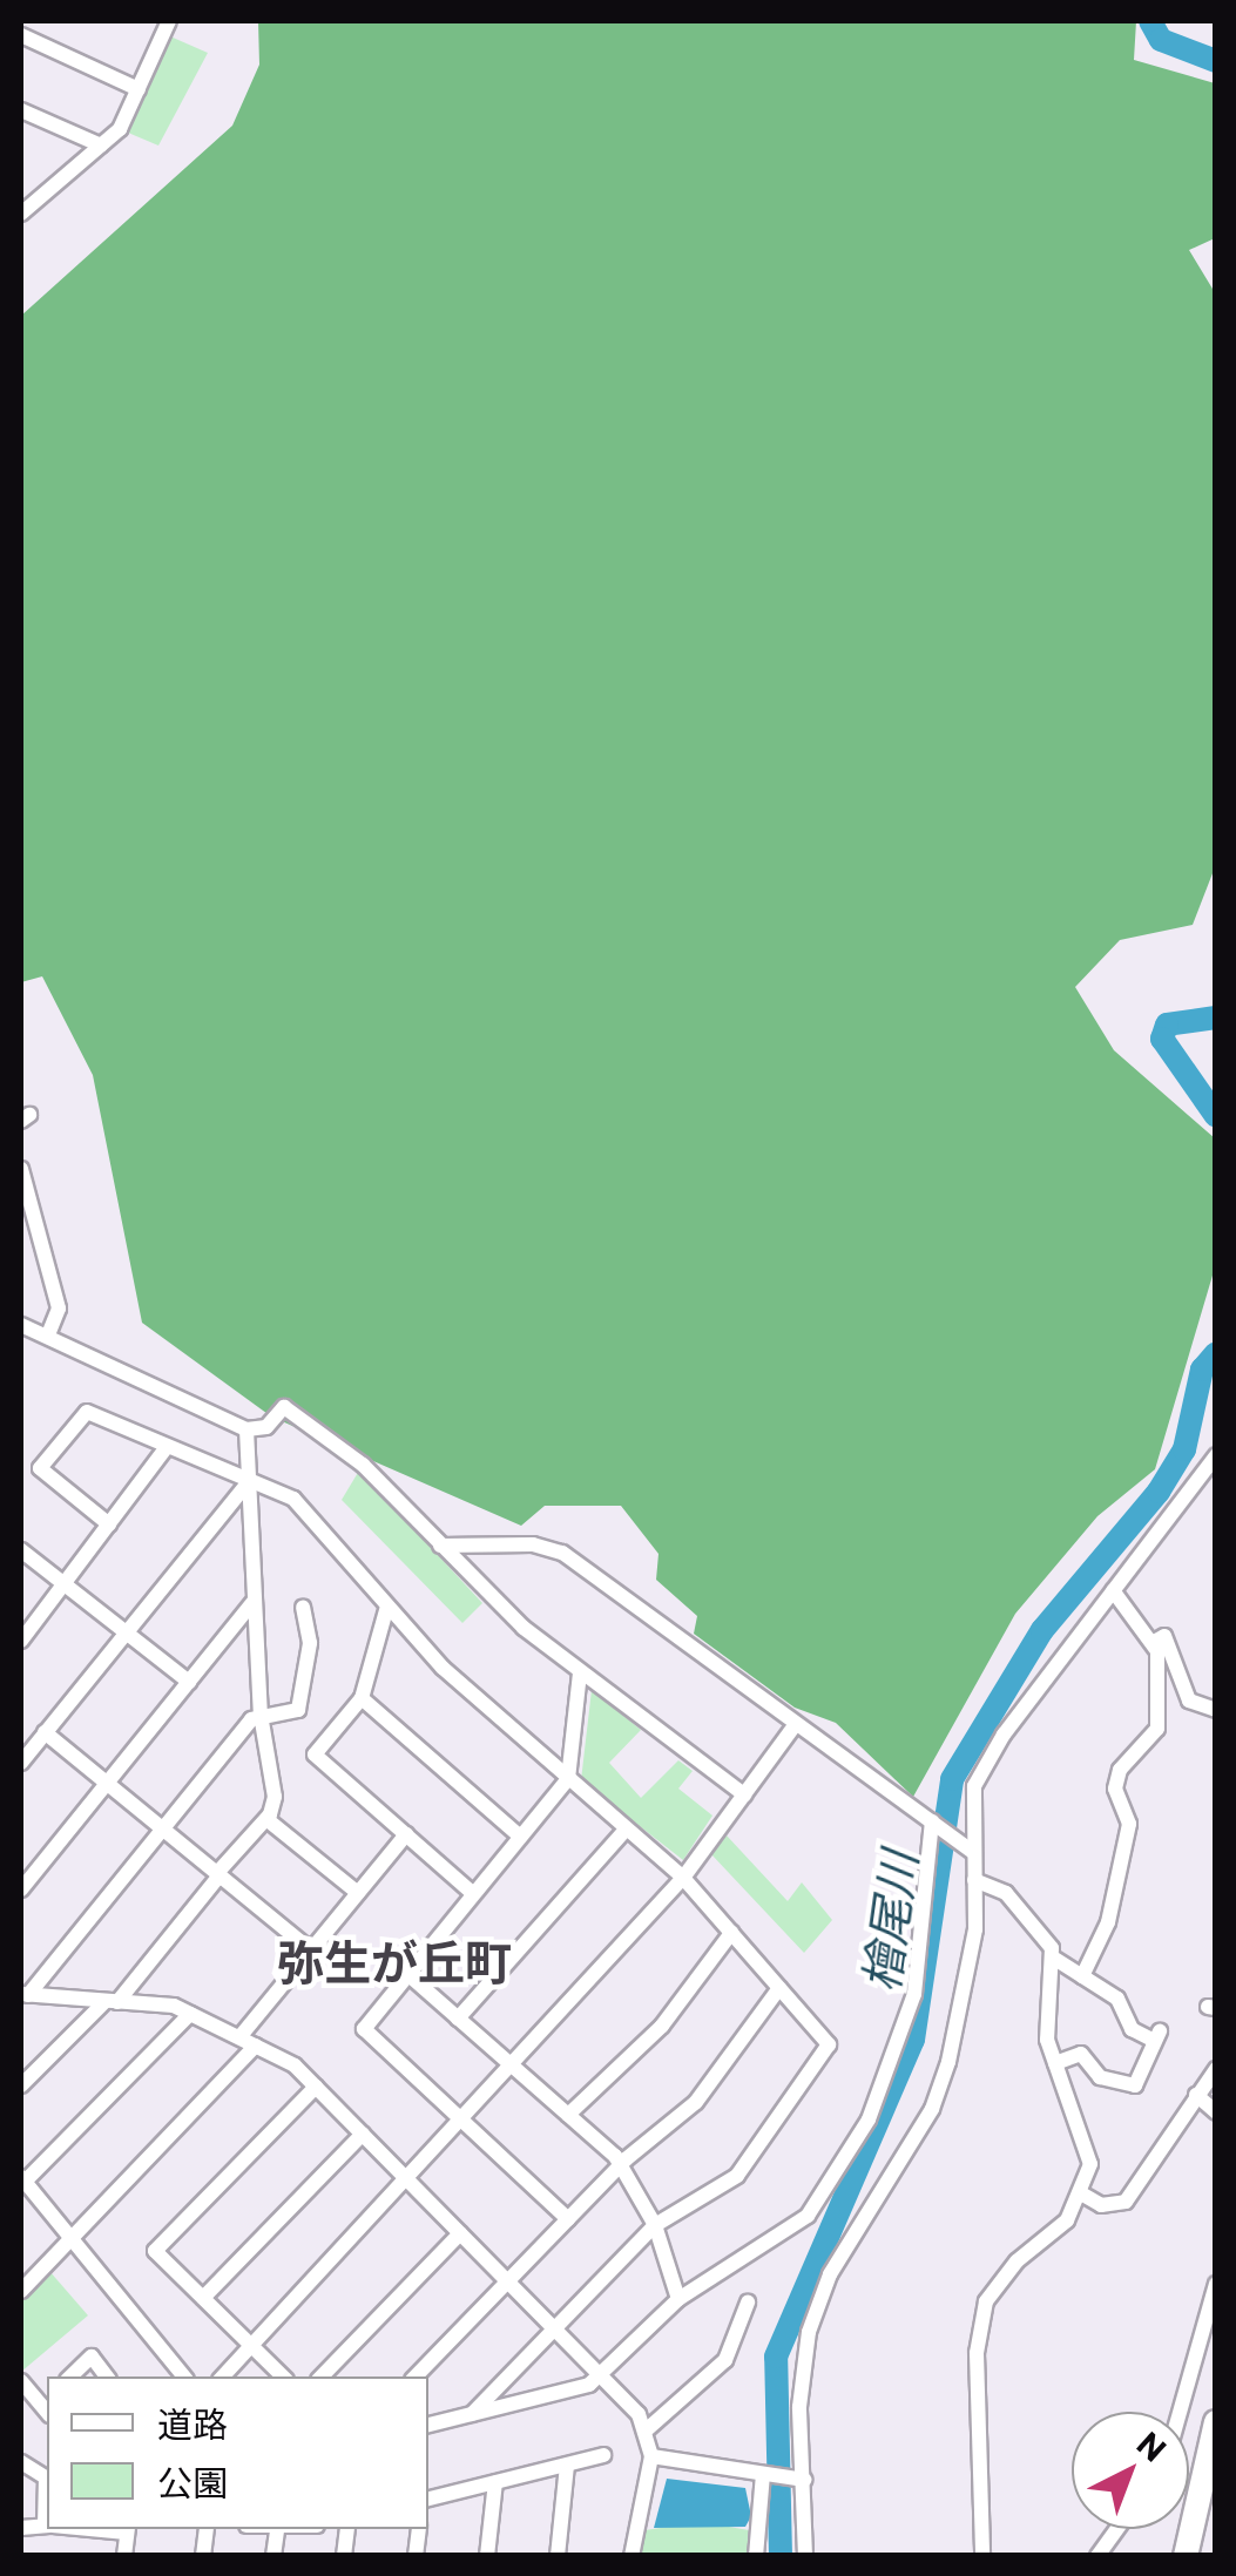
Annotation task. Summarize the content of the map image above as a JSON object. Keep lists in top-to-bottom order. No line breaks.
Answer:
{"districts":["弥生が丘町"],"water":["檜尾川"],"legend":["道路","公園"],"north":"top right"}
